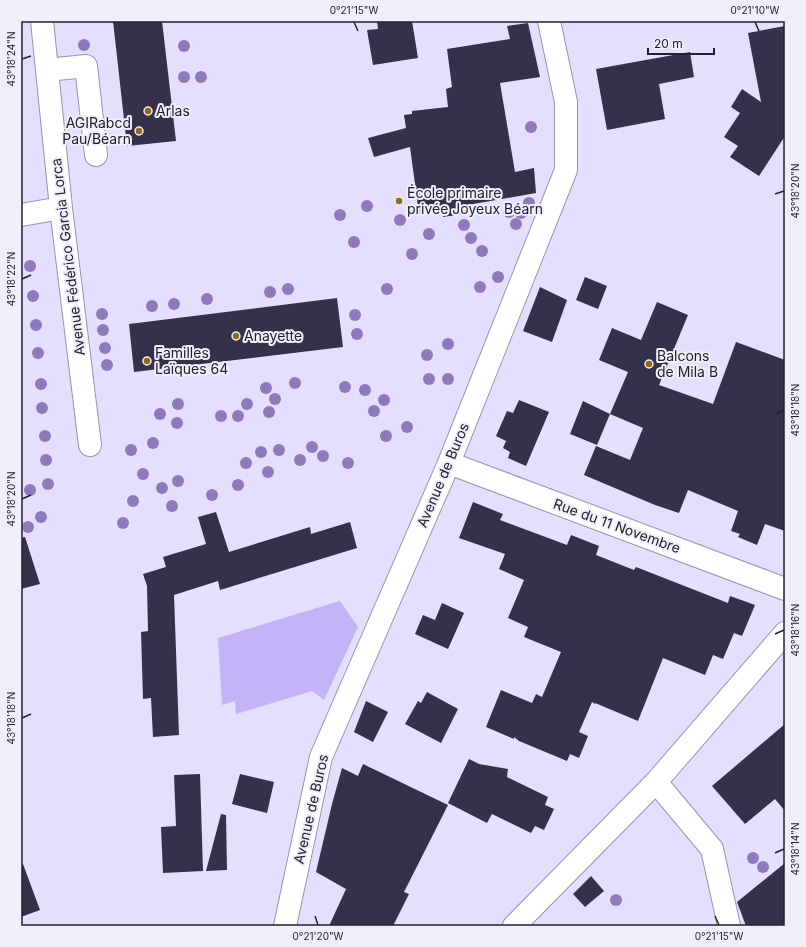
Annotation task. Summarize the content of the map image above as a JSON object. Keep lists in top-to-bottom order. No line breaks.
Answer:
{"streets":{"street":["Avenue Fédérico Garcia Lorca","Avenue de Buros","Rue du 11 Novembre"]},"crossings":[["Avenue de Buros","Rue du 11 Novembre"]],"places":["Arlas","AGIRabcd Pau/Béarn","École primaire privée Joyeux Béarn","Anayette","Familles Laïques 64","Balcons de Mila B"],"scale_bar":"20 m","coordinates":["0°21'15\"W","0°21'10\"W","43°18'24\"N","43°18'20\"N","43°18'22\"N","43°18'18\"N","43°18'16\"N","43°18'14\"N","0°21'20\"W"]}
